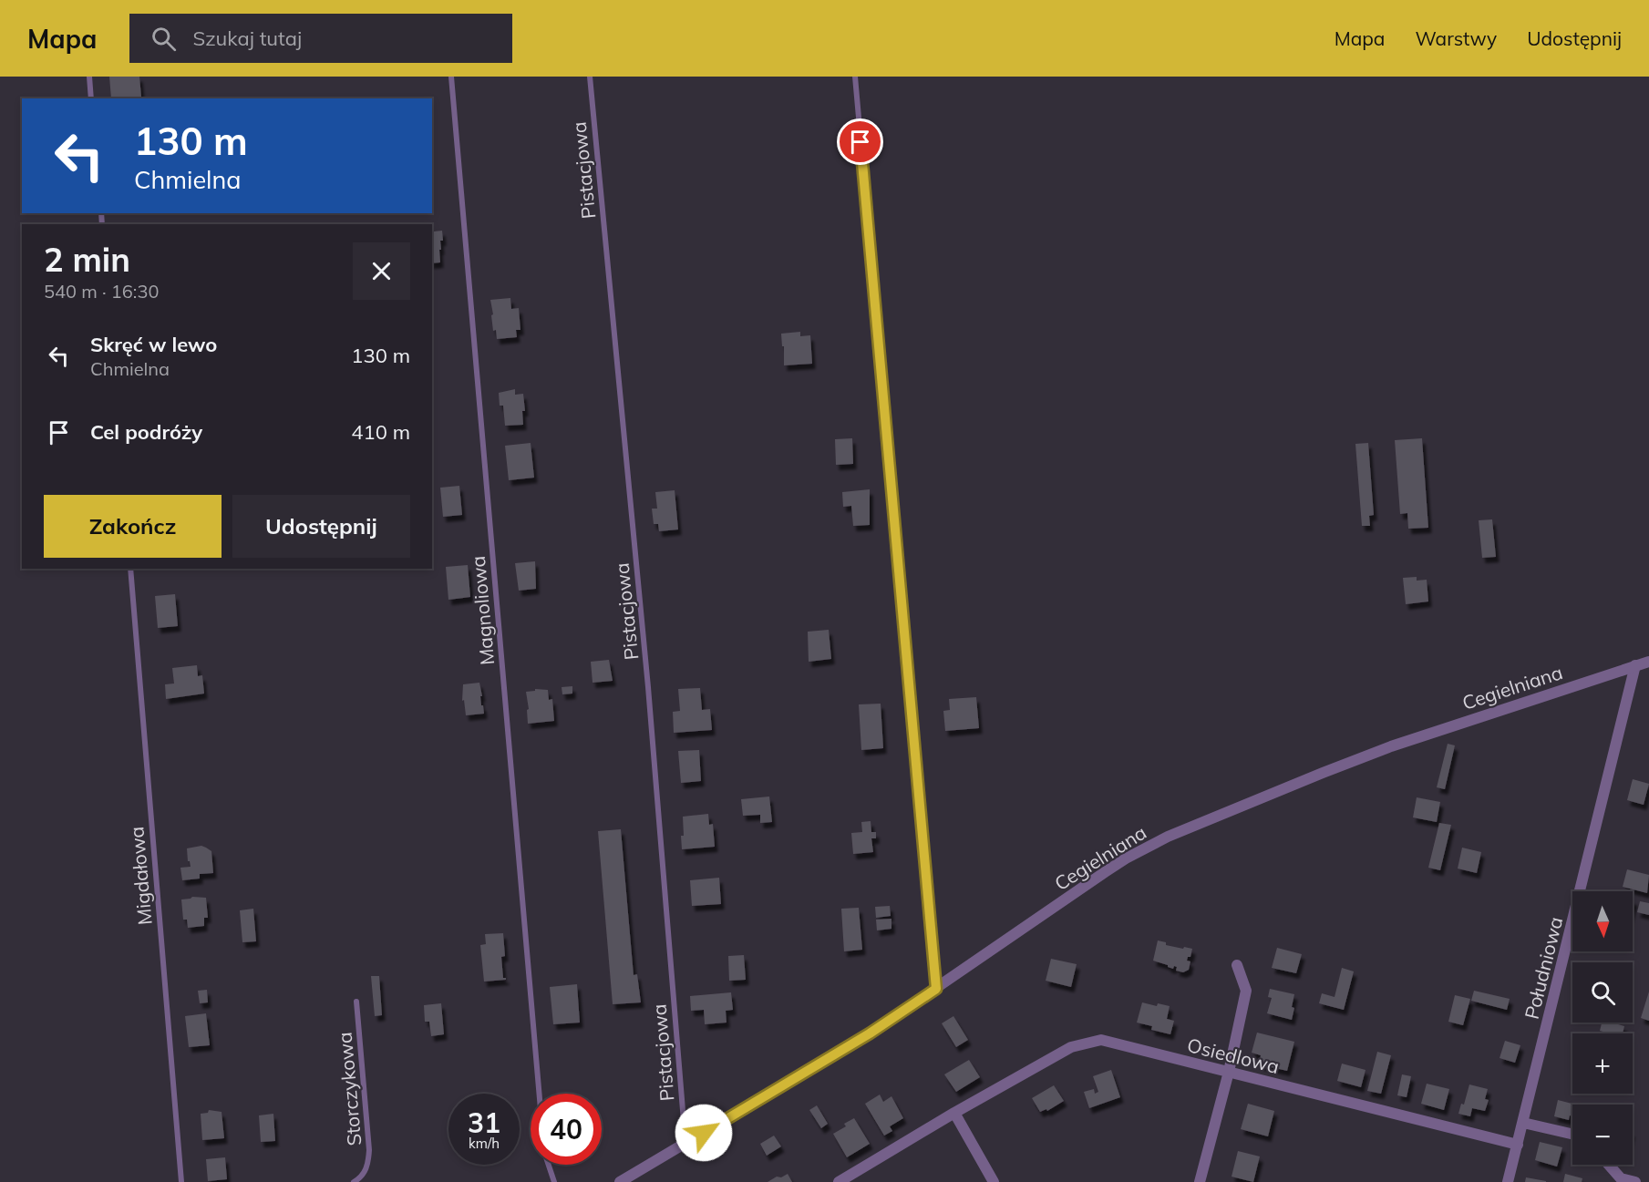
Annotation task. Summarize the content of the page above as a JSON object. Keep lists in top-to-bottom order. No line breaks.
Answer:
{"streets":{"street":["Cegielniana","Południowa","Osiedlowa"],"lane":["Pistacjowa","Magnoliowa","Migdałowa","Storczykowa"]},"crossings":[["Pistacjowa","Cegielniana"],["Cegielniana","Południowa"],["Południowa","Osiedlowa"]],"north":"bottom","page":{"header":"Mapa","search":"Szukaj tutaj","nav":["Mapa","Warstwy","Udostępnij"],"turn":["130 m","Chmielna"],"heading":["2 min","540 m · 16:30"],"list":[{"name":"Skręć w lewo","note":"Chmielna","value":"130 m"},{"name":"Cel podróży","value":"410 m"}],"buttons":["Zakończ","Udostępnij"],"map_buttons":["+","−"],"speed":"31 km/h","limit":"40"}}
